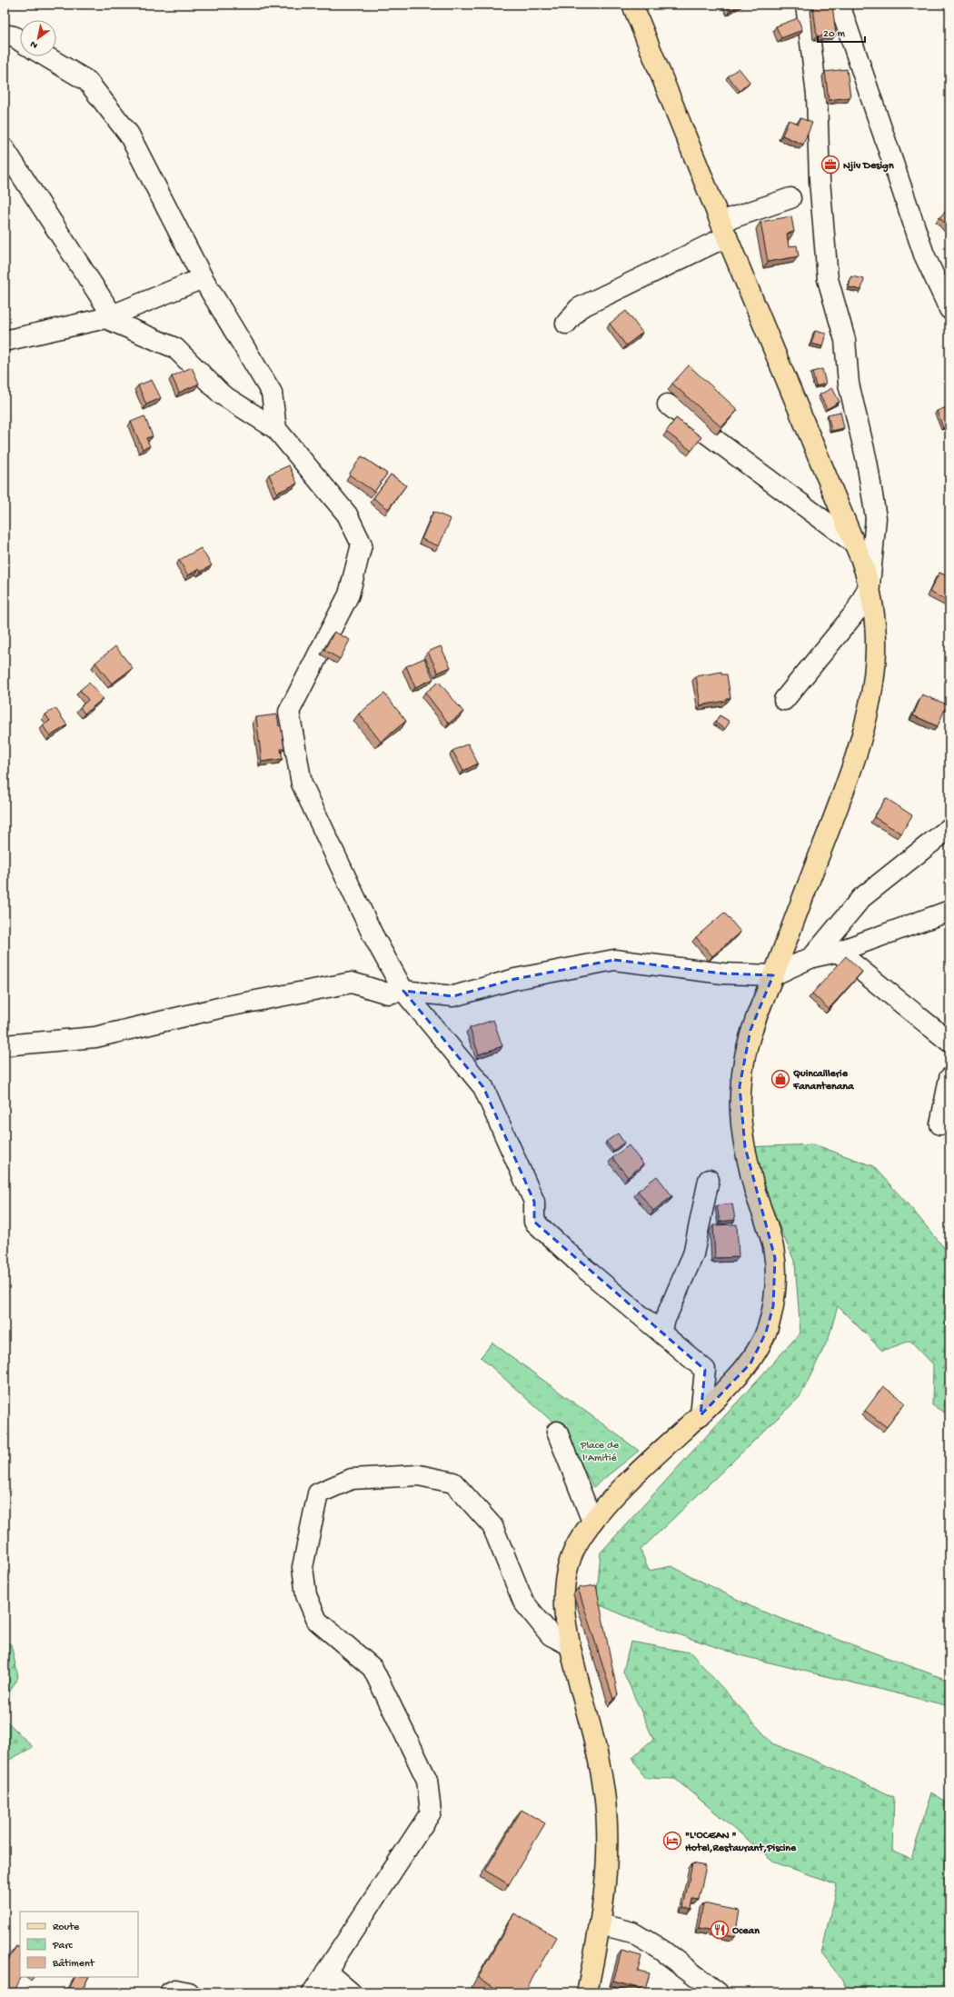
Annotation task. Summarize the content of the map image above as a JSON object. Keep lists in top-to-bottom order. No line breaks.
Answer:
{"parks":["Place de l'Amitié"],"places":{"office":["Njiv Design"],"shop":["Quincaillerie Fanantenana"],"hotel":["\"L'OCEAN \" Hotel,Restaurant,Piscine"],"restaurant":["Ocean"]},"legend":["Route","Parc","Bâtiment"],"scale_bar":"20 m","north":"bottom left"}
